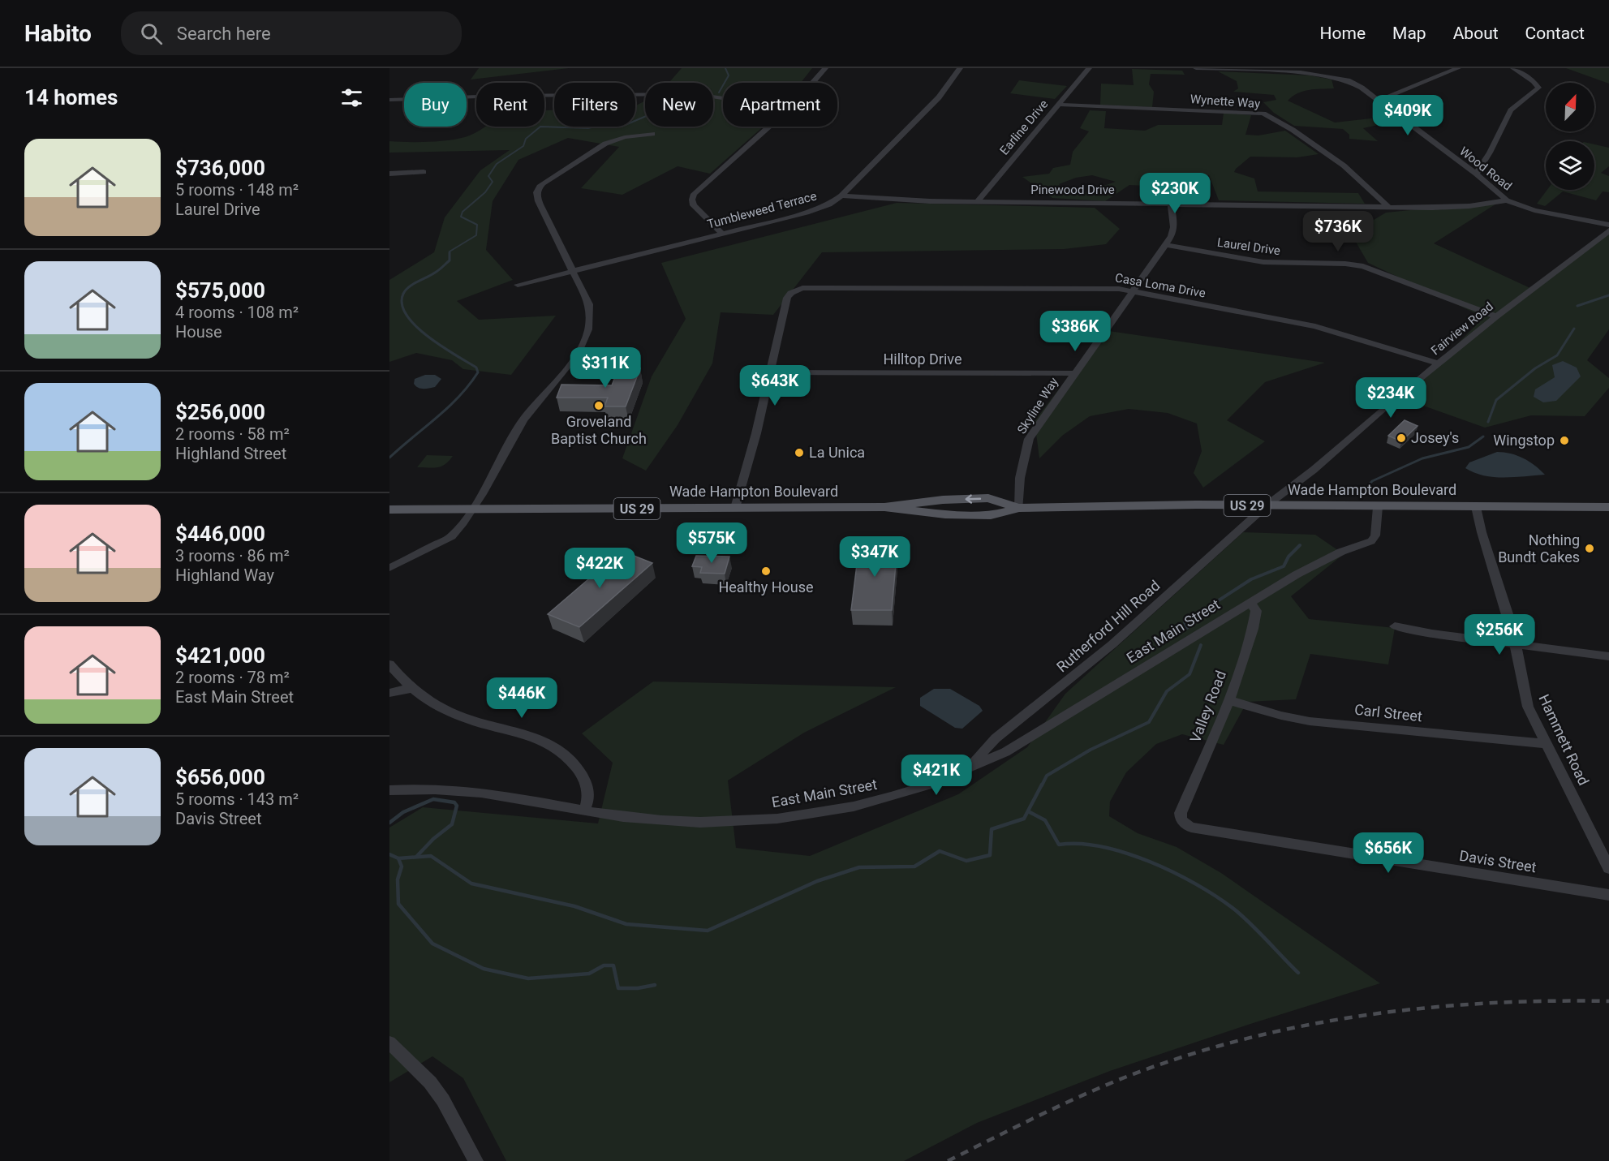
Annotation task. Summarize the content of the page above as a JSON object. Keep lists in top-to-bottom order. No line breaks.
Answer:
{"streets":{"main road":["Wade Hampton Boulevard","US 29"],"street":["Wynette Way","Earline Drive","Wood Road","Pinewood Drive","Tumbleweed Terrace","Laurel Drive","Casa Loma Drive","Fairview Road","Hilltop Drive","Skyline Way","Rutherford Hill Road","East Main Street","Valley Road","Carl Street","Hammett Road","Davis Street"]},"crossings":[["Wynette Way","Earline Drive"],["Wynette Way","Pinewood Drive"],["Earline Drive","Pinewood Drive"],["Wood Road","Pinewood Drive"],["Pinewood Drive","Tumbleweed Terrace"],["Pinewood Drive","Skyline Way"],["Laurel Drive","Fairview Road"],["Laurel Drive","Skyline Way"],["Casa Loma Drive","Fairview Road"],["Casa Loma Drive","Hilltop Drive"],["Casa Loma Drive","Skyline Way"],["Fairview Road","Wade Hampton Boulevard"],["Fairview Road","Rutherford Hill Road"],["Hilltop Drive","Skyline Way"],["Skyline Way","Wade Hampton Boulevard"],["Wade Hampton Boulevard","Rutherford Hill Road"],["Wade Hampton Boulevard","East Main Street"],["Wade Hampton Boulevard","Hammett Road"],["Rutherford Hill Road","East Main Street"],["East Main Street","Valley Road"],["Valley Road","Carl Street"],["Valley Road","Davis Street"],["Carl Street","Hammett Road"]],"places":["Groveland Baptist Church","Josey's","Wingstop","La Unica","Nothing Bundt Cakes","Healthy House"],"north":"top right","page":{"header":"Habito","search":"Search here","nav":["Home","Map","About","Contact"],"heading":"14 homes","chip":["Buy","Rent","Filters","New","Apartment"],"price":["$409K","$230K","$736K","$386K","$311K","$643K","$234K","$575K","$347K","$422K","$256K","$446K","$421K","$656K"],"list":[{"name":"$736,000","note":"5 rooms · 148 m² · Laurel Drive"},{"name":"$575,000","note":"4 rooms · 108 m² · House"},{"name":"$256,000","note":"2 rooms · 58 m² · Highland Street"},{"name":"$446,000","note":"3 rooms · 86 m² · Highland Way"},{"name":"$421,000","note":"2 rooms · 78 m² · East Main Street"},{"name":"$656,000","note":"5 rooms · 143 m² · Davis Street"}]}}
